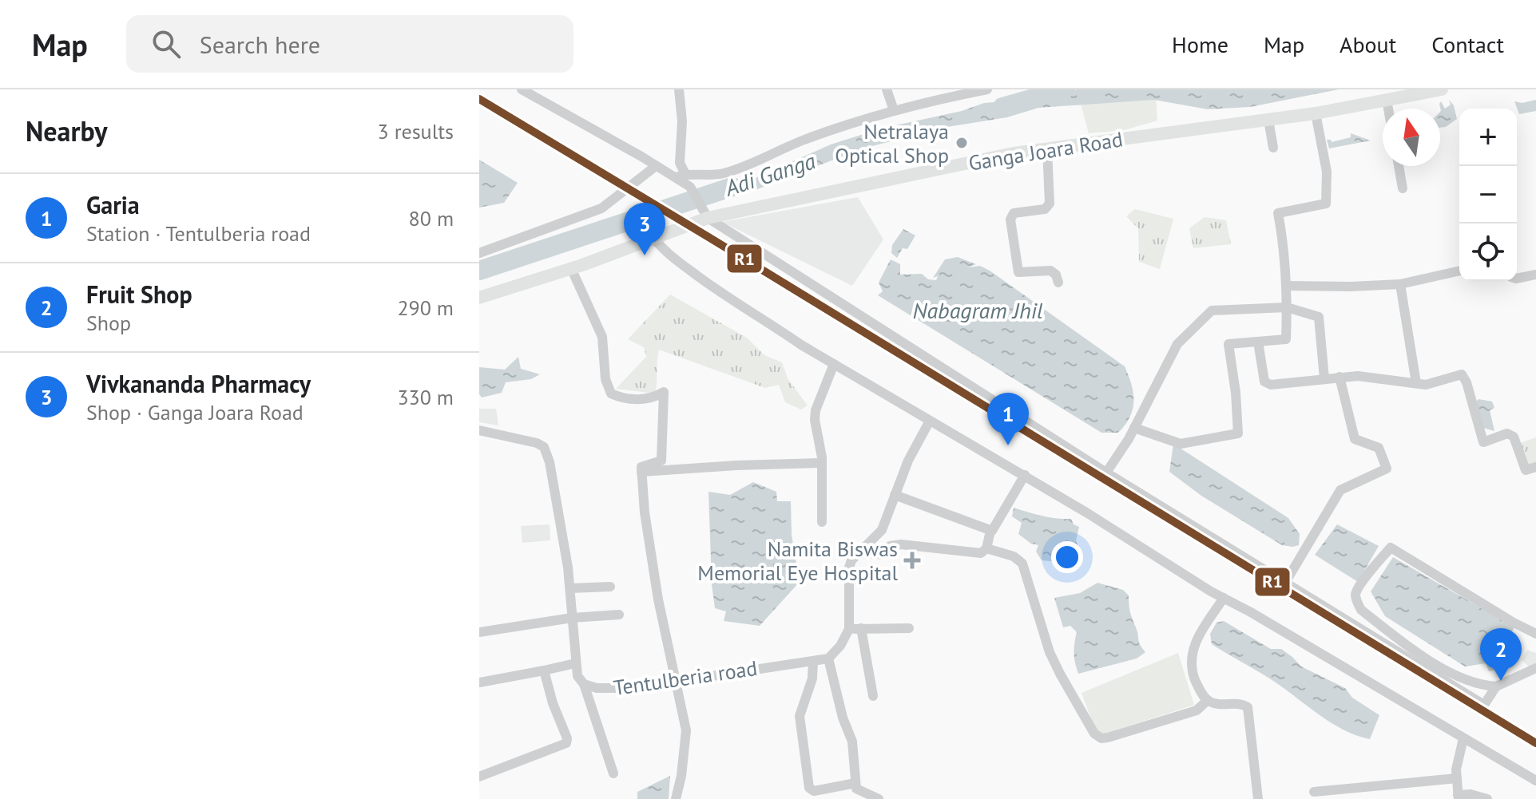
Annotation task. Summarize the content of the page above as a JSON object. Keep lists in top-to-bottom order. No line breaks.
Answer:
{"streets":{"main road":["Ganga Joara Road"],"street":["Tentulberia road"]},"water":["Adi Ganga","Nabagram Jhil"],"places":{"other":["Netralaya Optical Shop"],"health":["Namita Biswas Memorial Eye Hospital"]},"lines":["transit line R1"],"north":"top","page":{"header":"Map","search":"Search here","nav":["Home","Map","About","Contact"],"heading":["Nearby","3 results"],"map_buttons":["+","−"],"list":[{"mark":"1","name":"Garia","note":"Station · Tentulberia road","value":"80 m"},{"mark":"2","name":"Fruit Shop","note":"Shop","value":"290 m"},{"mark":"3","name":"Vivkananda Pharmacy","note":"Shop · Ganga Joara Road","value":"330 m"}],"pins":["3","1","2"]}}
